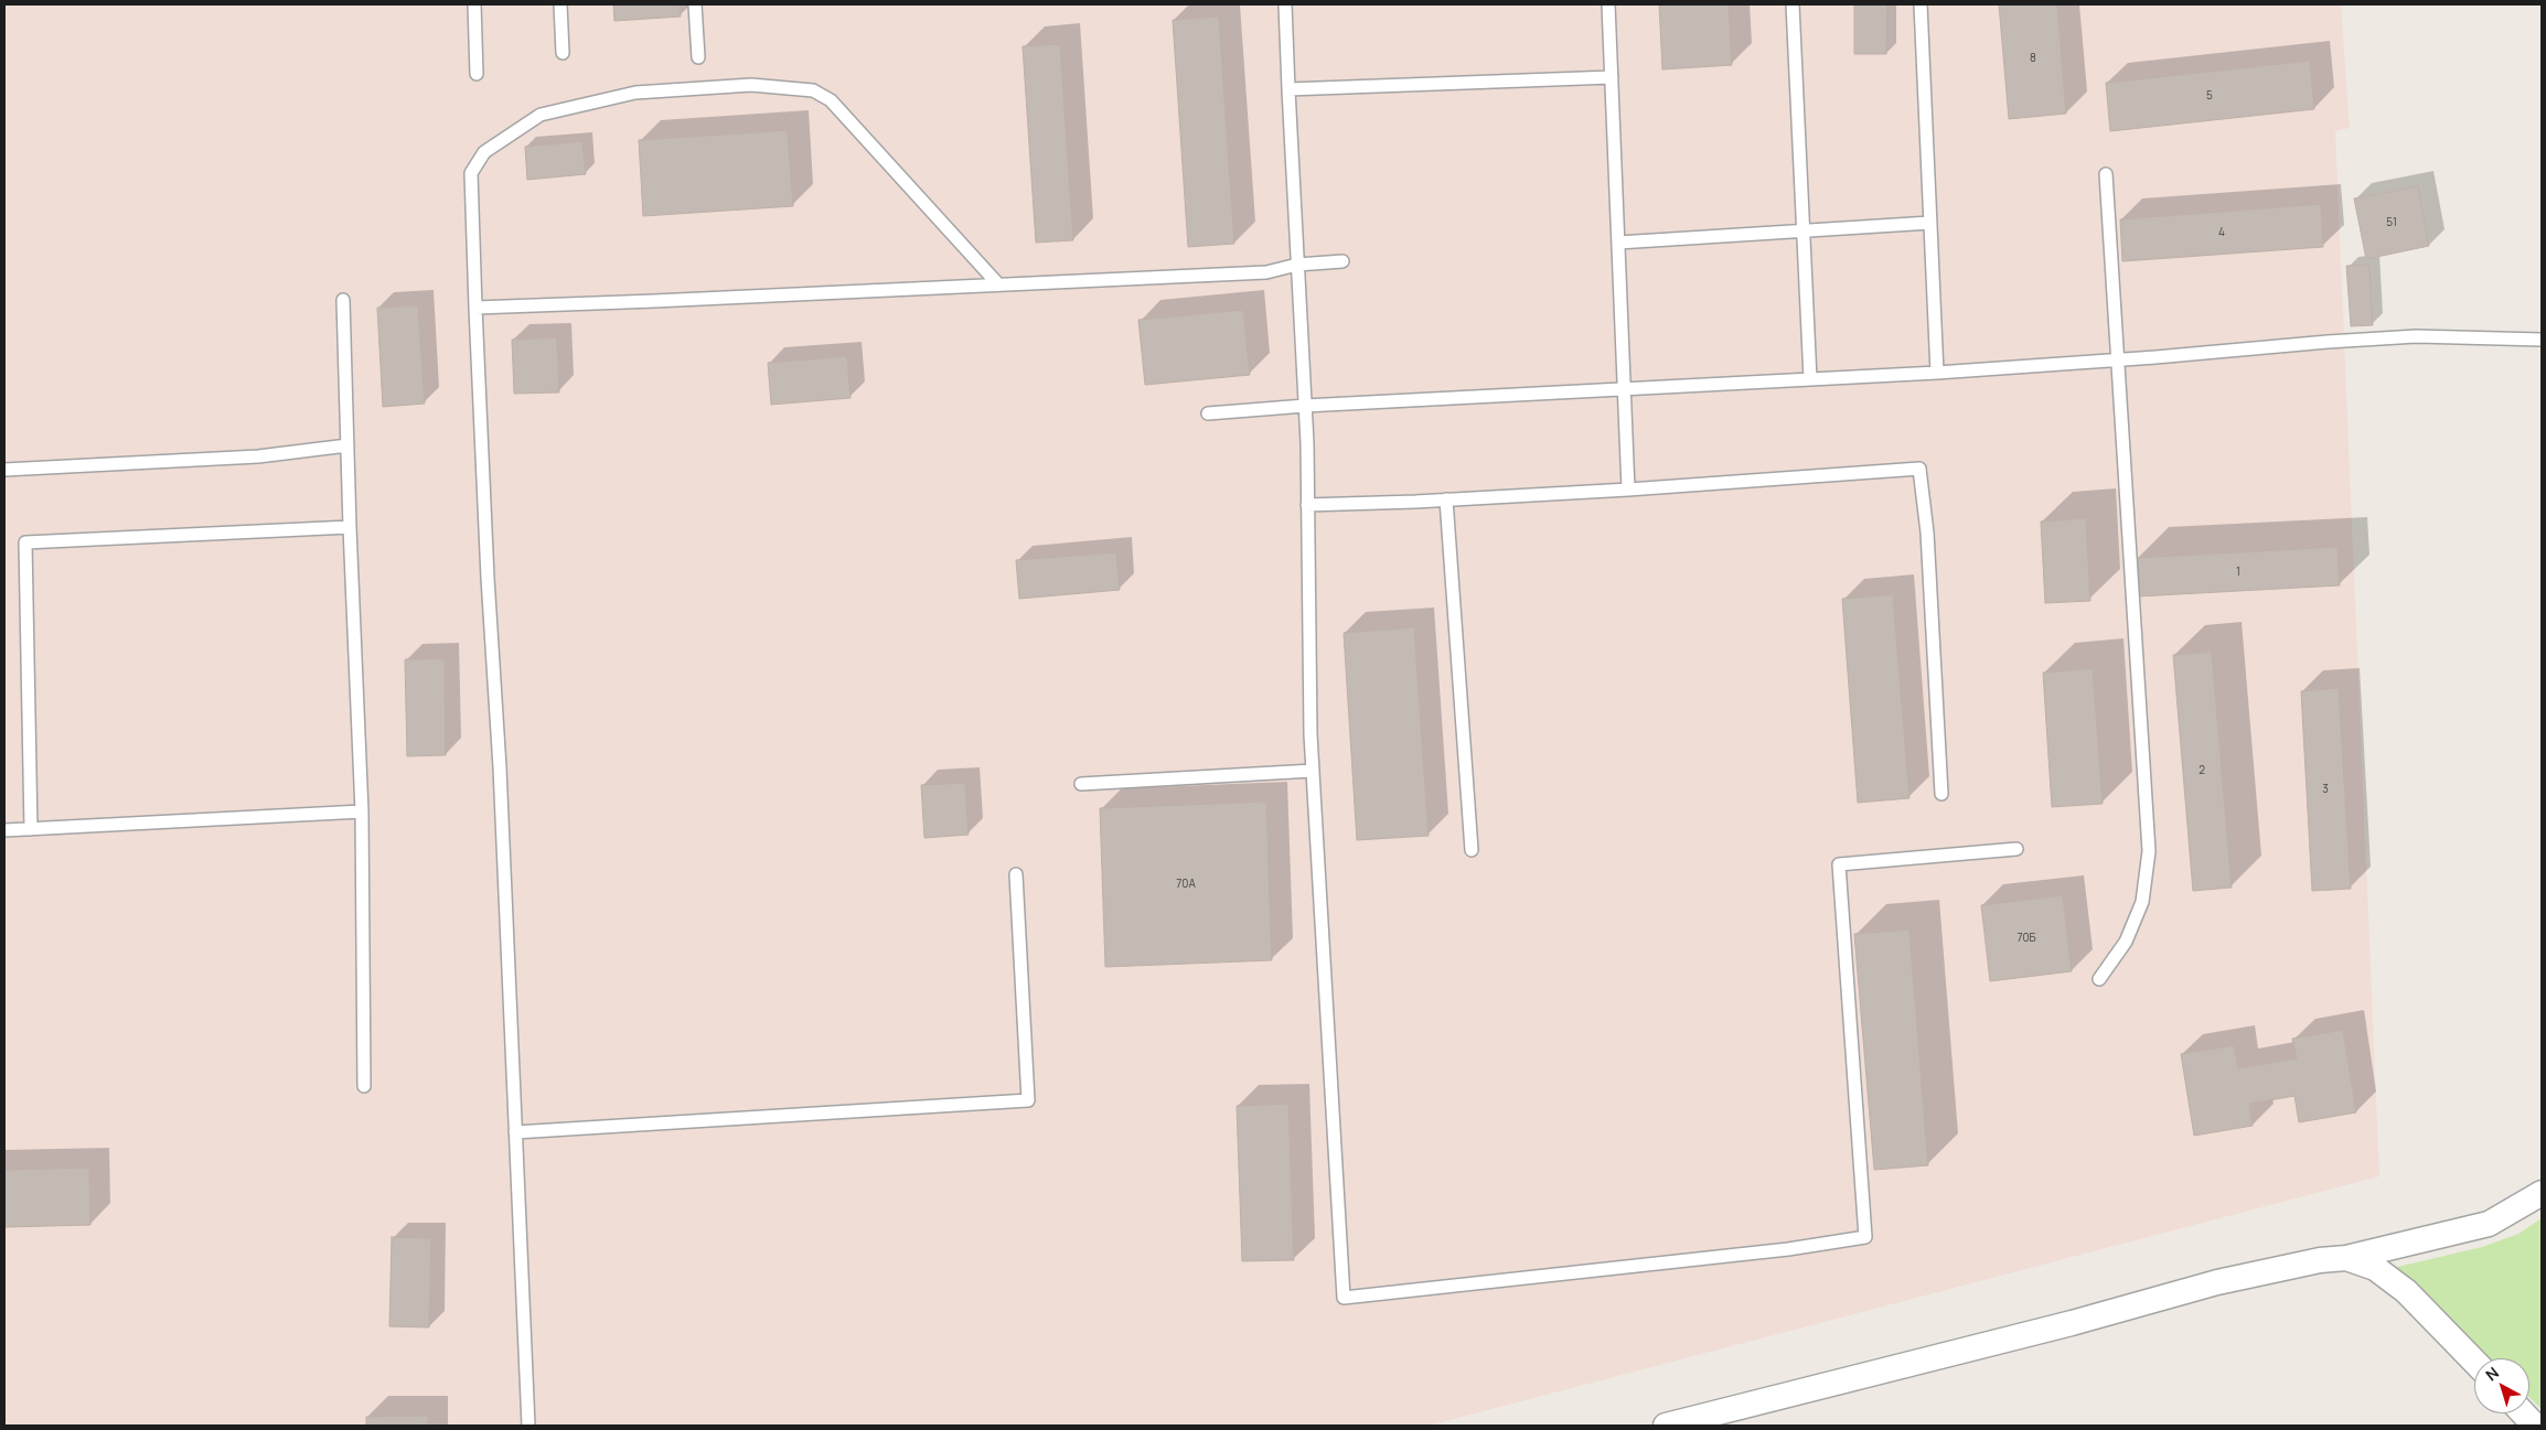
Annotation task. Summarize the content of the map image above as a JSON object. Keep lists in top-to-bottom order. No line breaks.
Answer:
{"house_numbers":["8","5","51","4","1","2","3","70А","70Б"],"north":"top left"}
